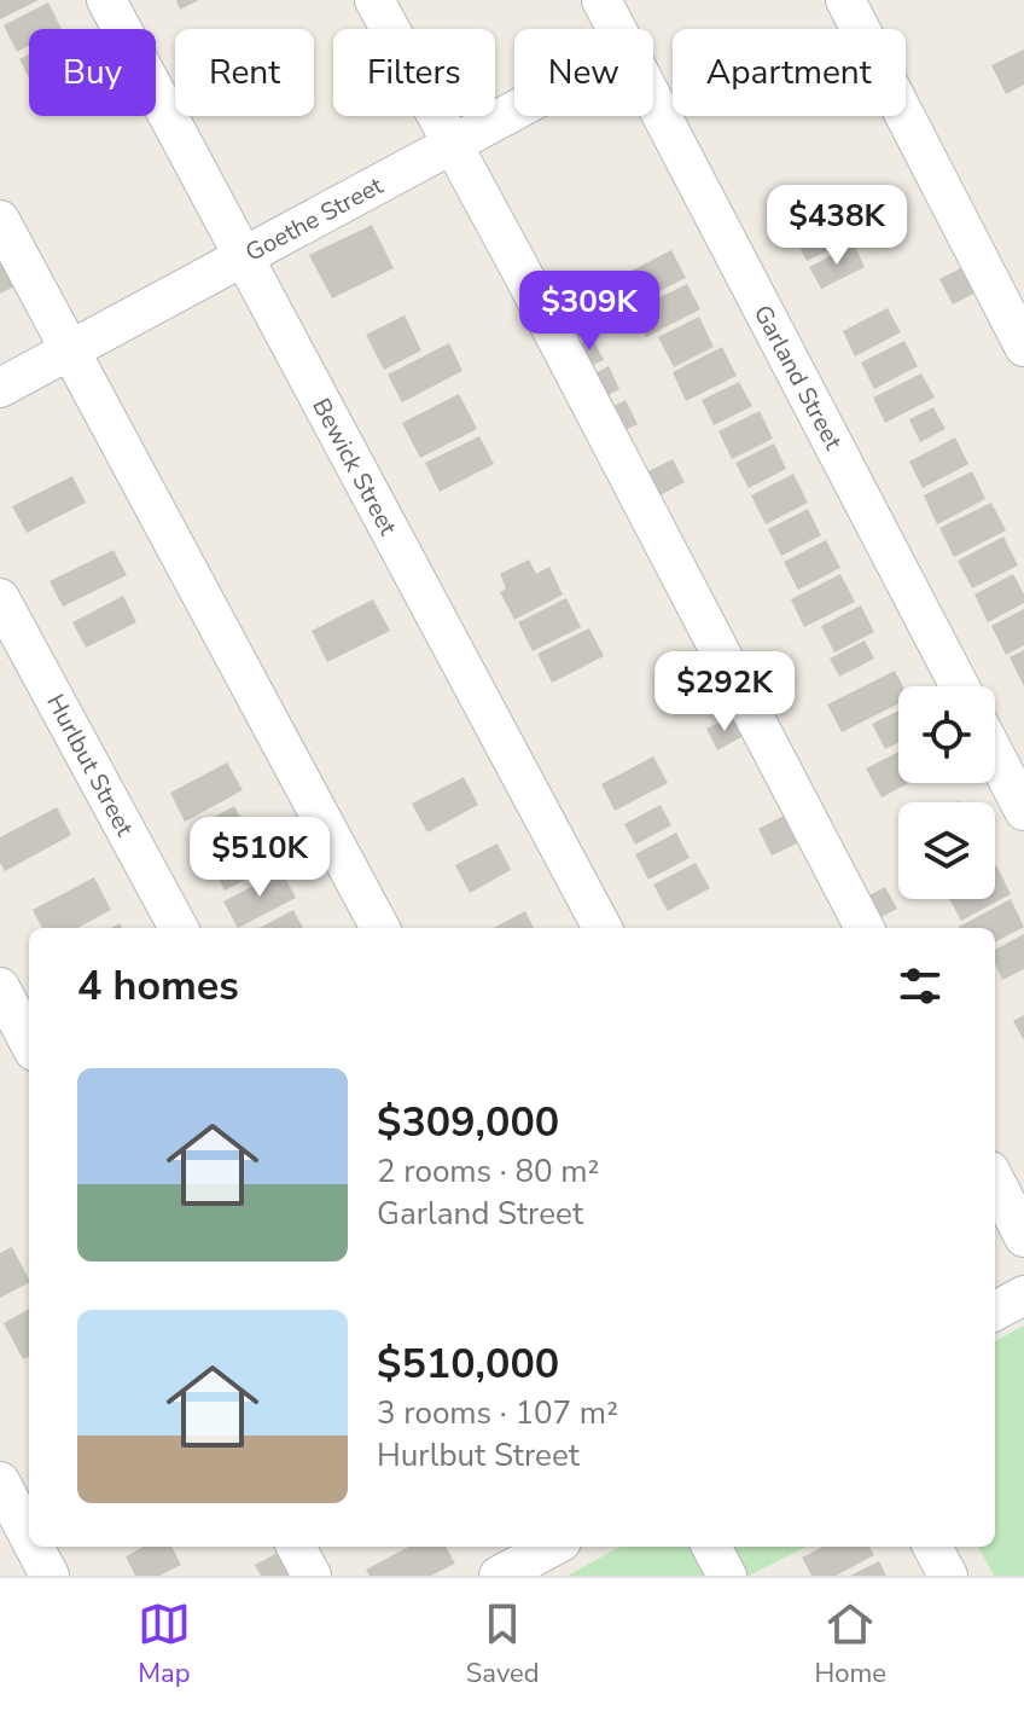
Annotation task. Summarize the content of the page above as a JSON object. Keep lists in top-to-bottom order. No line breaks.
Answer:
{"streets":{"street":["Goethe Street","Garland Street","Bewick Street","Hurlbut Street"]},"crossings":[["Goethe Street","Bewick Street"]],"page":{"chip":["Buy","Rent","Filters","New","Apartment"],"price":["$438K","$309K","$292K","$510K"],"heading":"4 homes","list":[{"name":"$309,000","note":"2 rooms · 80 m² · Garland Street"},{"name":"$510,000","note":"3 rooms · 107 m² · Hurlbut Street"}],"tabs":["Map","Saved","Home"]}}
